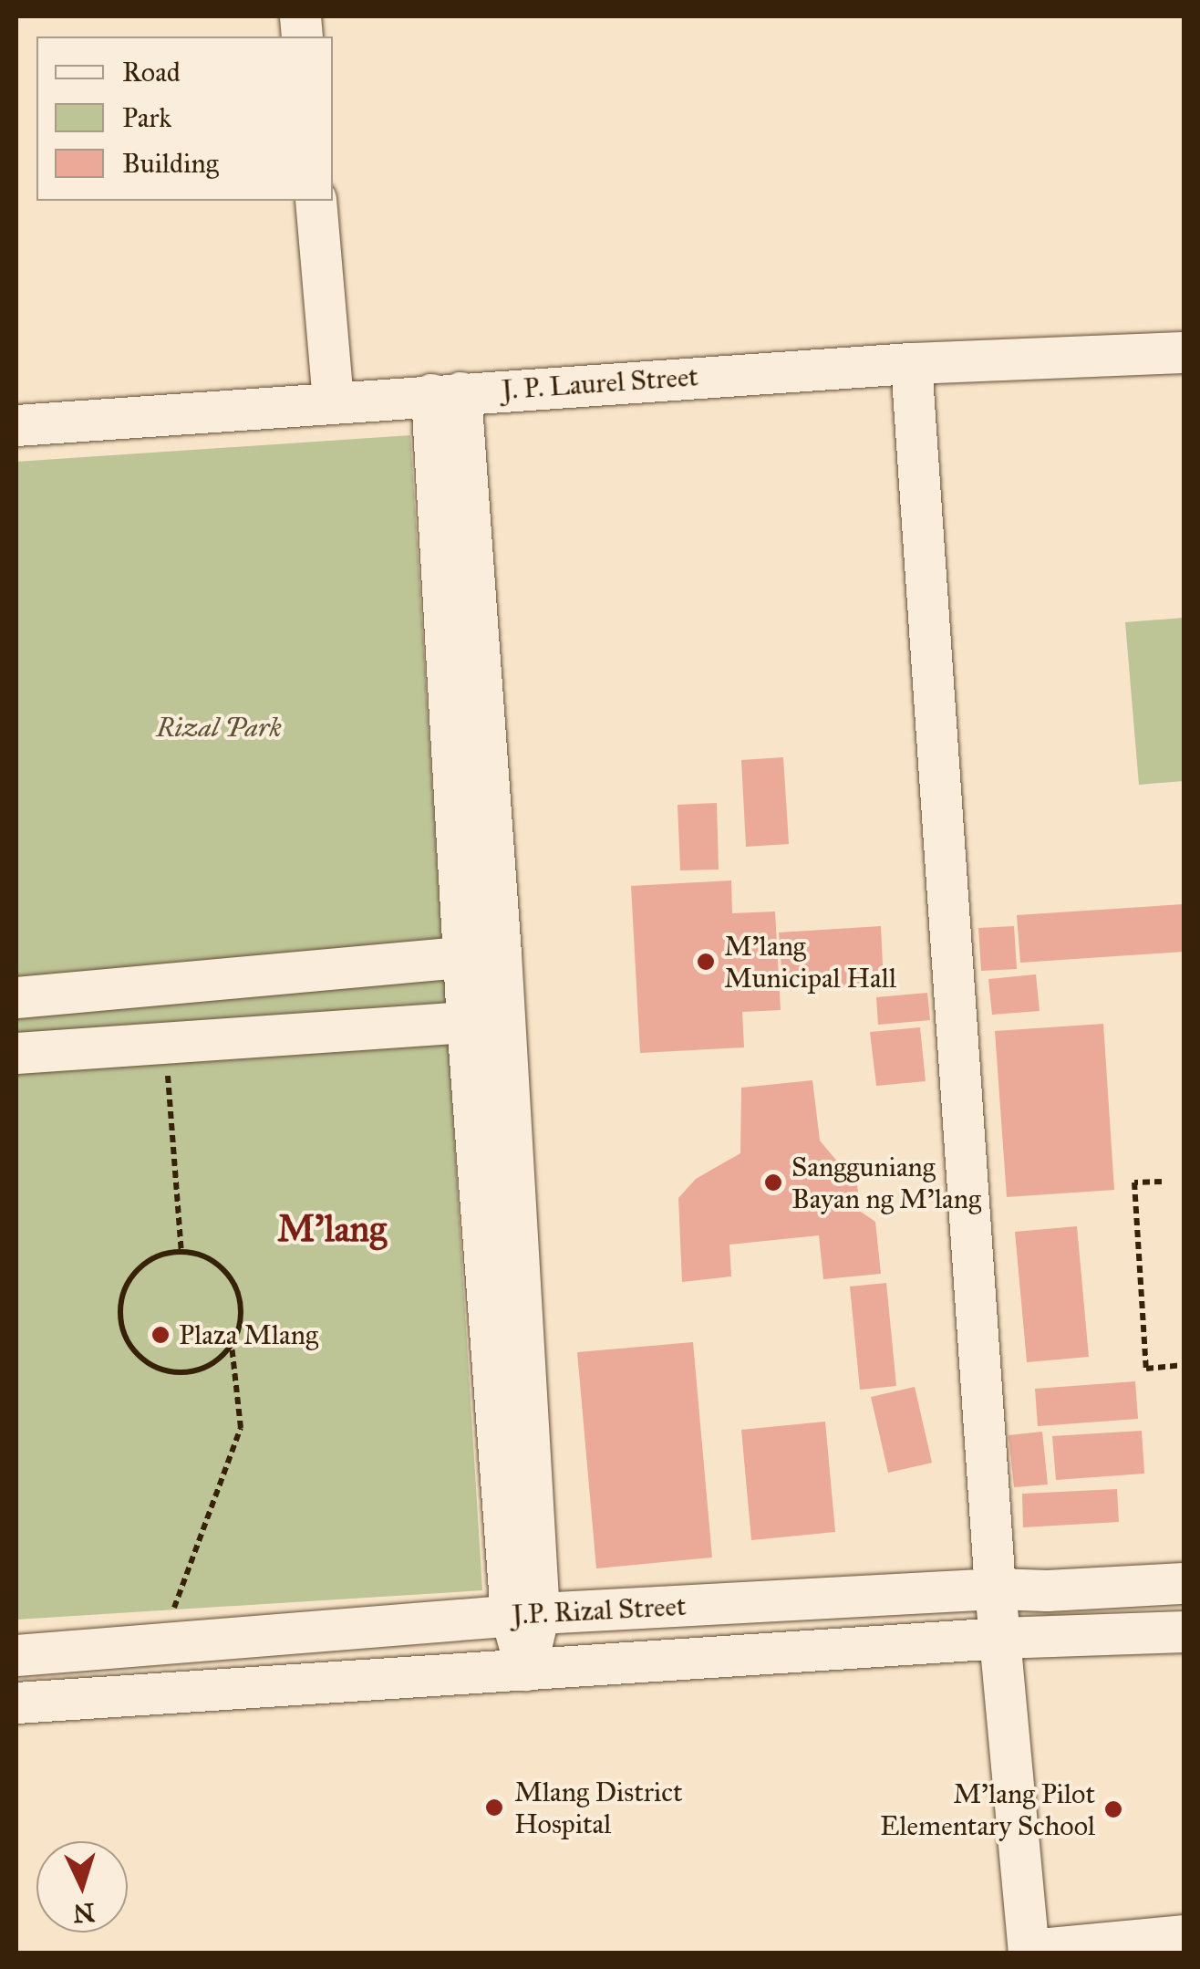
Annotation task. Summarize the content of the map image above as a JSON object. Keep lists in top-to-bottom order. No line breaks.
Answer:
{"streets":{"street":["J. P. Laurel Street","J.P. Rizal Street"]},"districts":["M'lang"],"parks":["Rizal Park"],"places":["M'lang Municipal Hall","Sangguniang Bayan ng M'lang","Plaza Mlang","Mlang District Hospital","M'lang Pilot Elementary School"],"legend":["Road","Park","Building"],"north":"bottom"}
